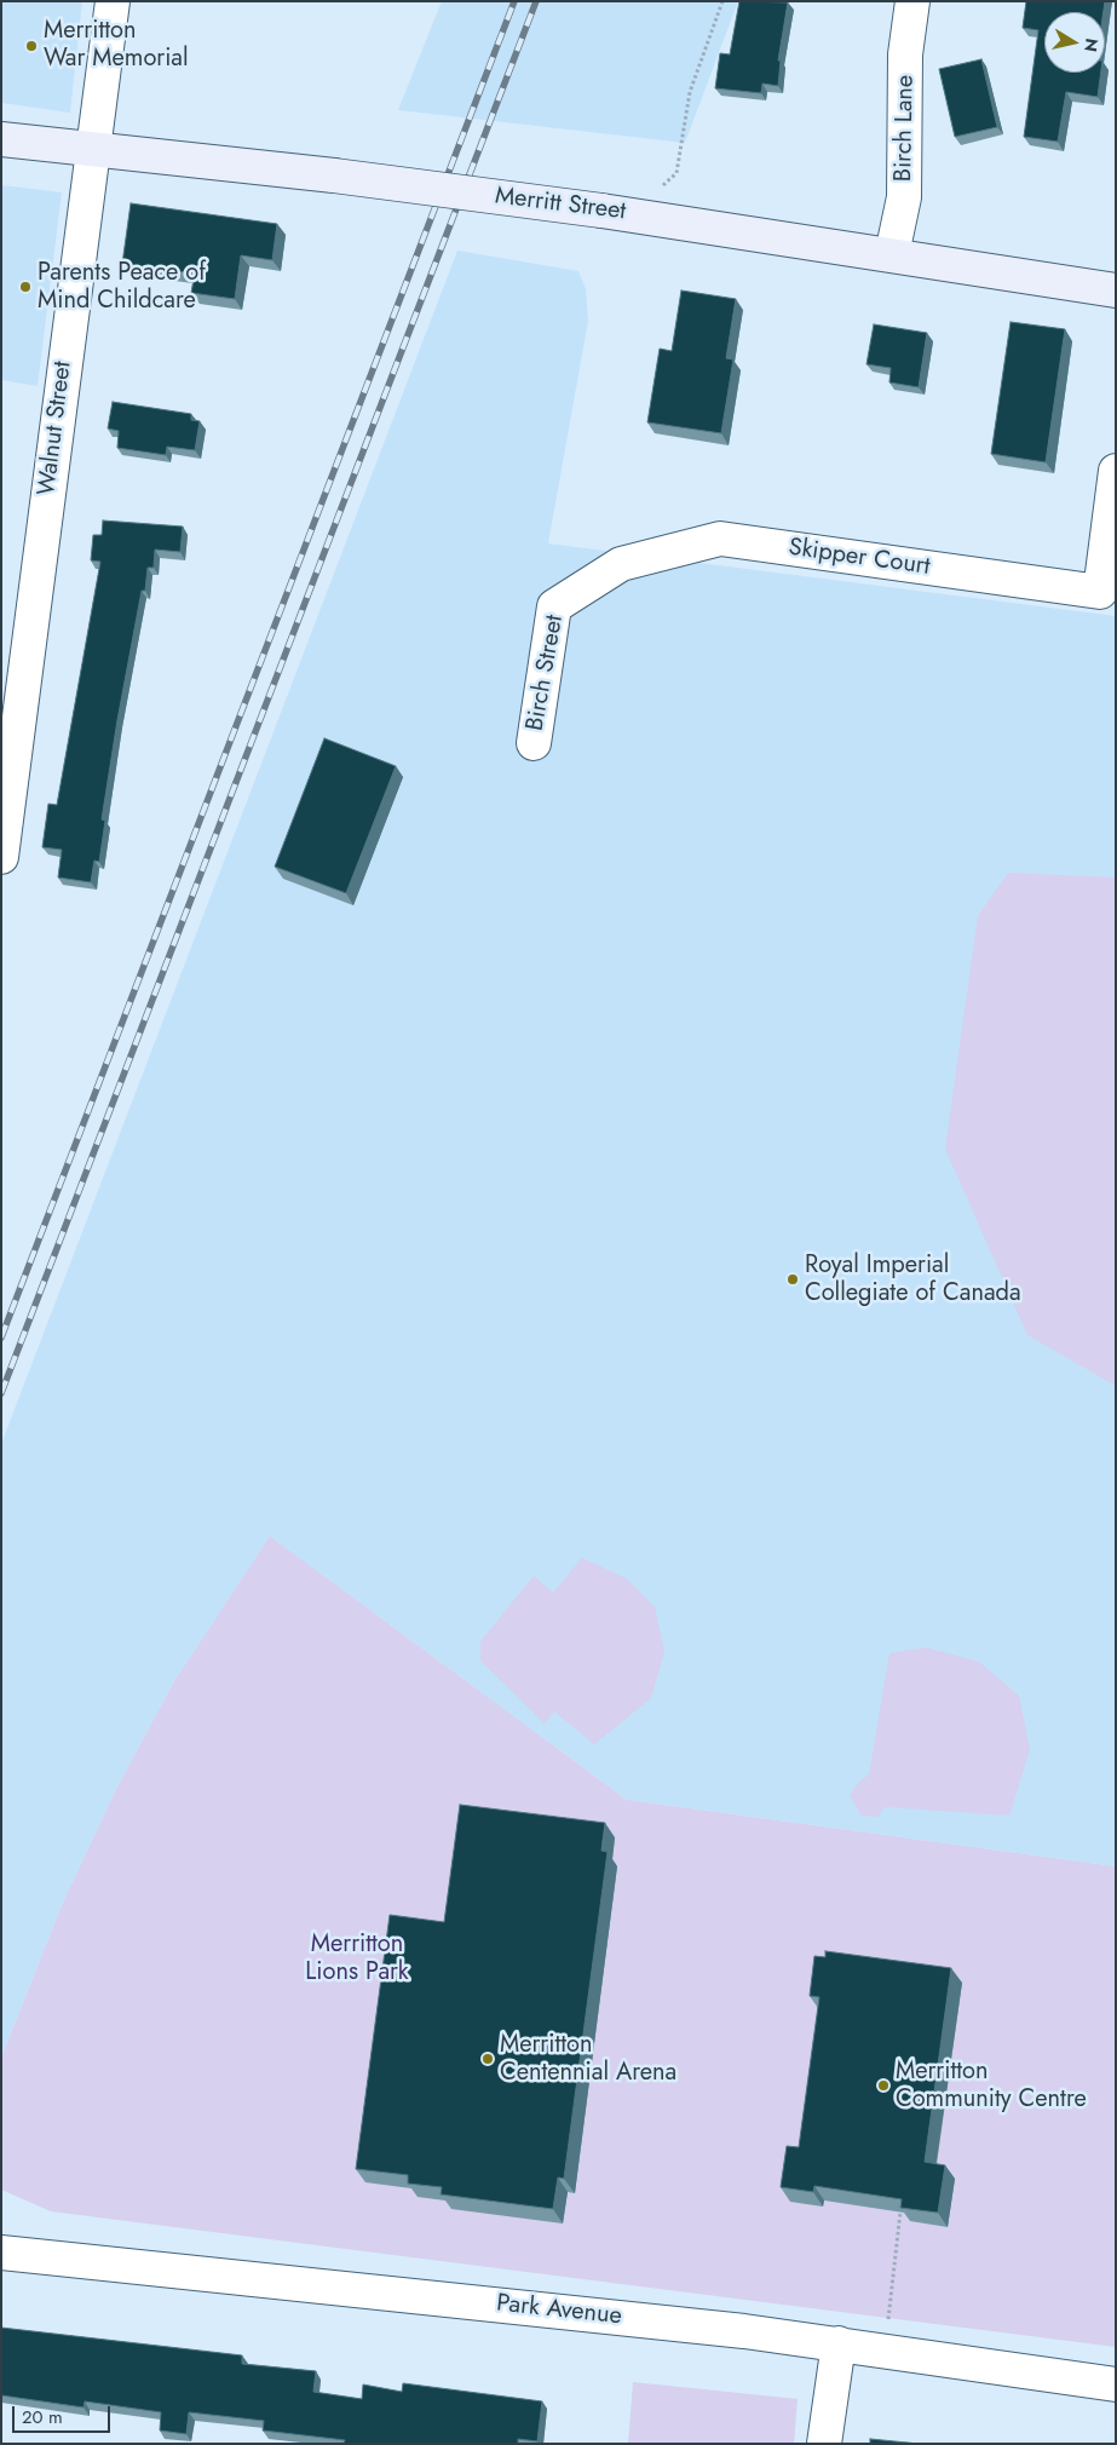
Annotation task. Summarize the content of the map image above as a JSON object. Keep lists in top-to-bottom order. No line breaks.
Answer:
{"streets":{"street":["Birch Lane","Merritt Street","Walnut Street","Skipper Court","Birch Street","Park Avenue"]},"crossings":[["Birch Lane","Merritt Street"],["Merritt Street","Walnut Street"],["Skipper Court","Birch Street"]],"parks":["Merritton Lions Park"],"places":["Merritton War Memorial","Parents Peace of Mind Childcare","Royal Imperial Collegiate of Canada","Merritton Centennial Arena","Merritton Community Centre"],"scale_bar":"20 m","north":"right"}
